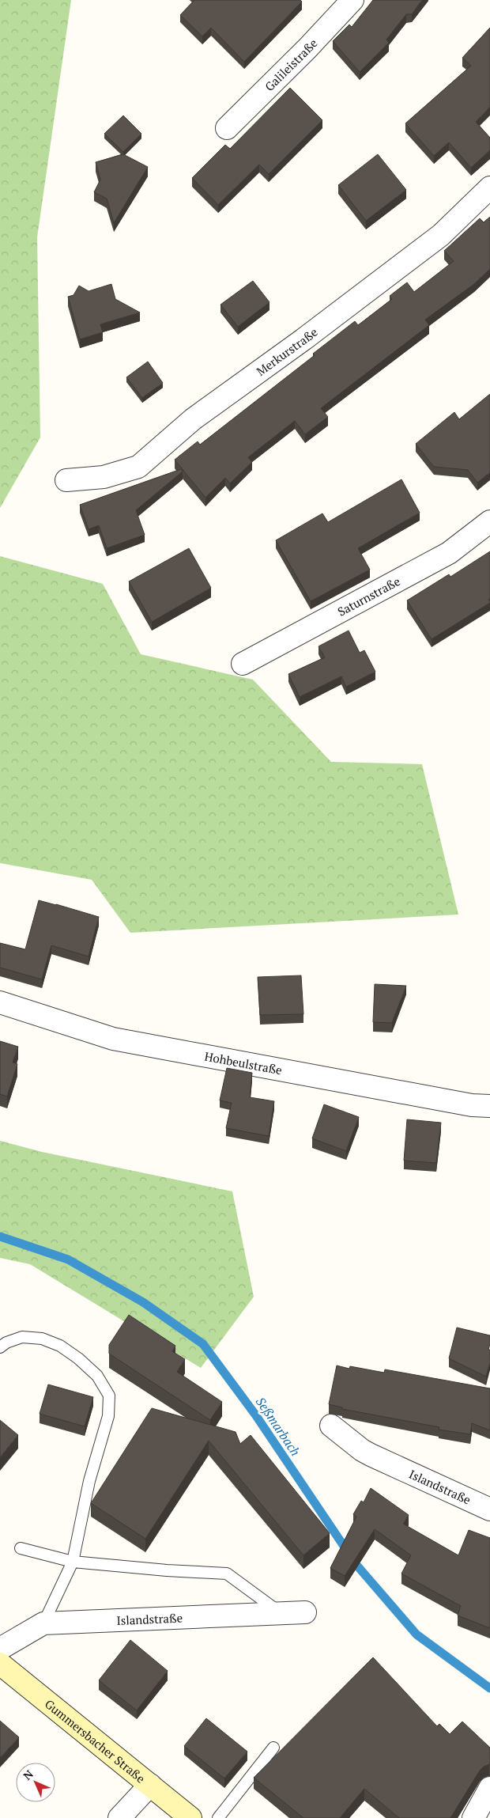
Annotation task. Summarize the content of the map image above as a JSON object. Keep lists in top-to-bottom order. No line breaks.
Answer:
{"streets":{"main road":["Gummersbacher Straße"],"street":["Galileistraße","Merkurstraße","Saturnstraße","Hohbeulstraße","Islandstraße"]},"water":["Seßmarbach"],"north":"top left"}
